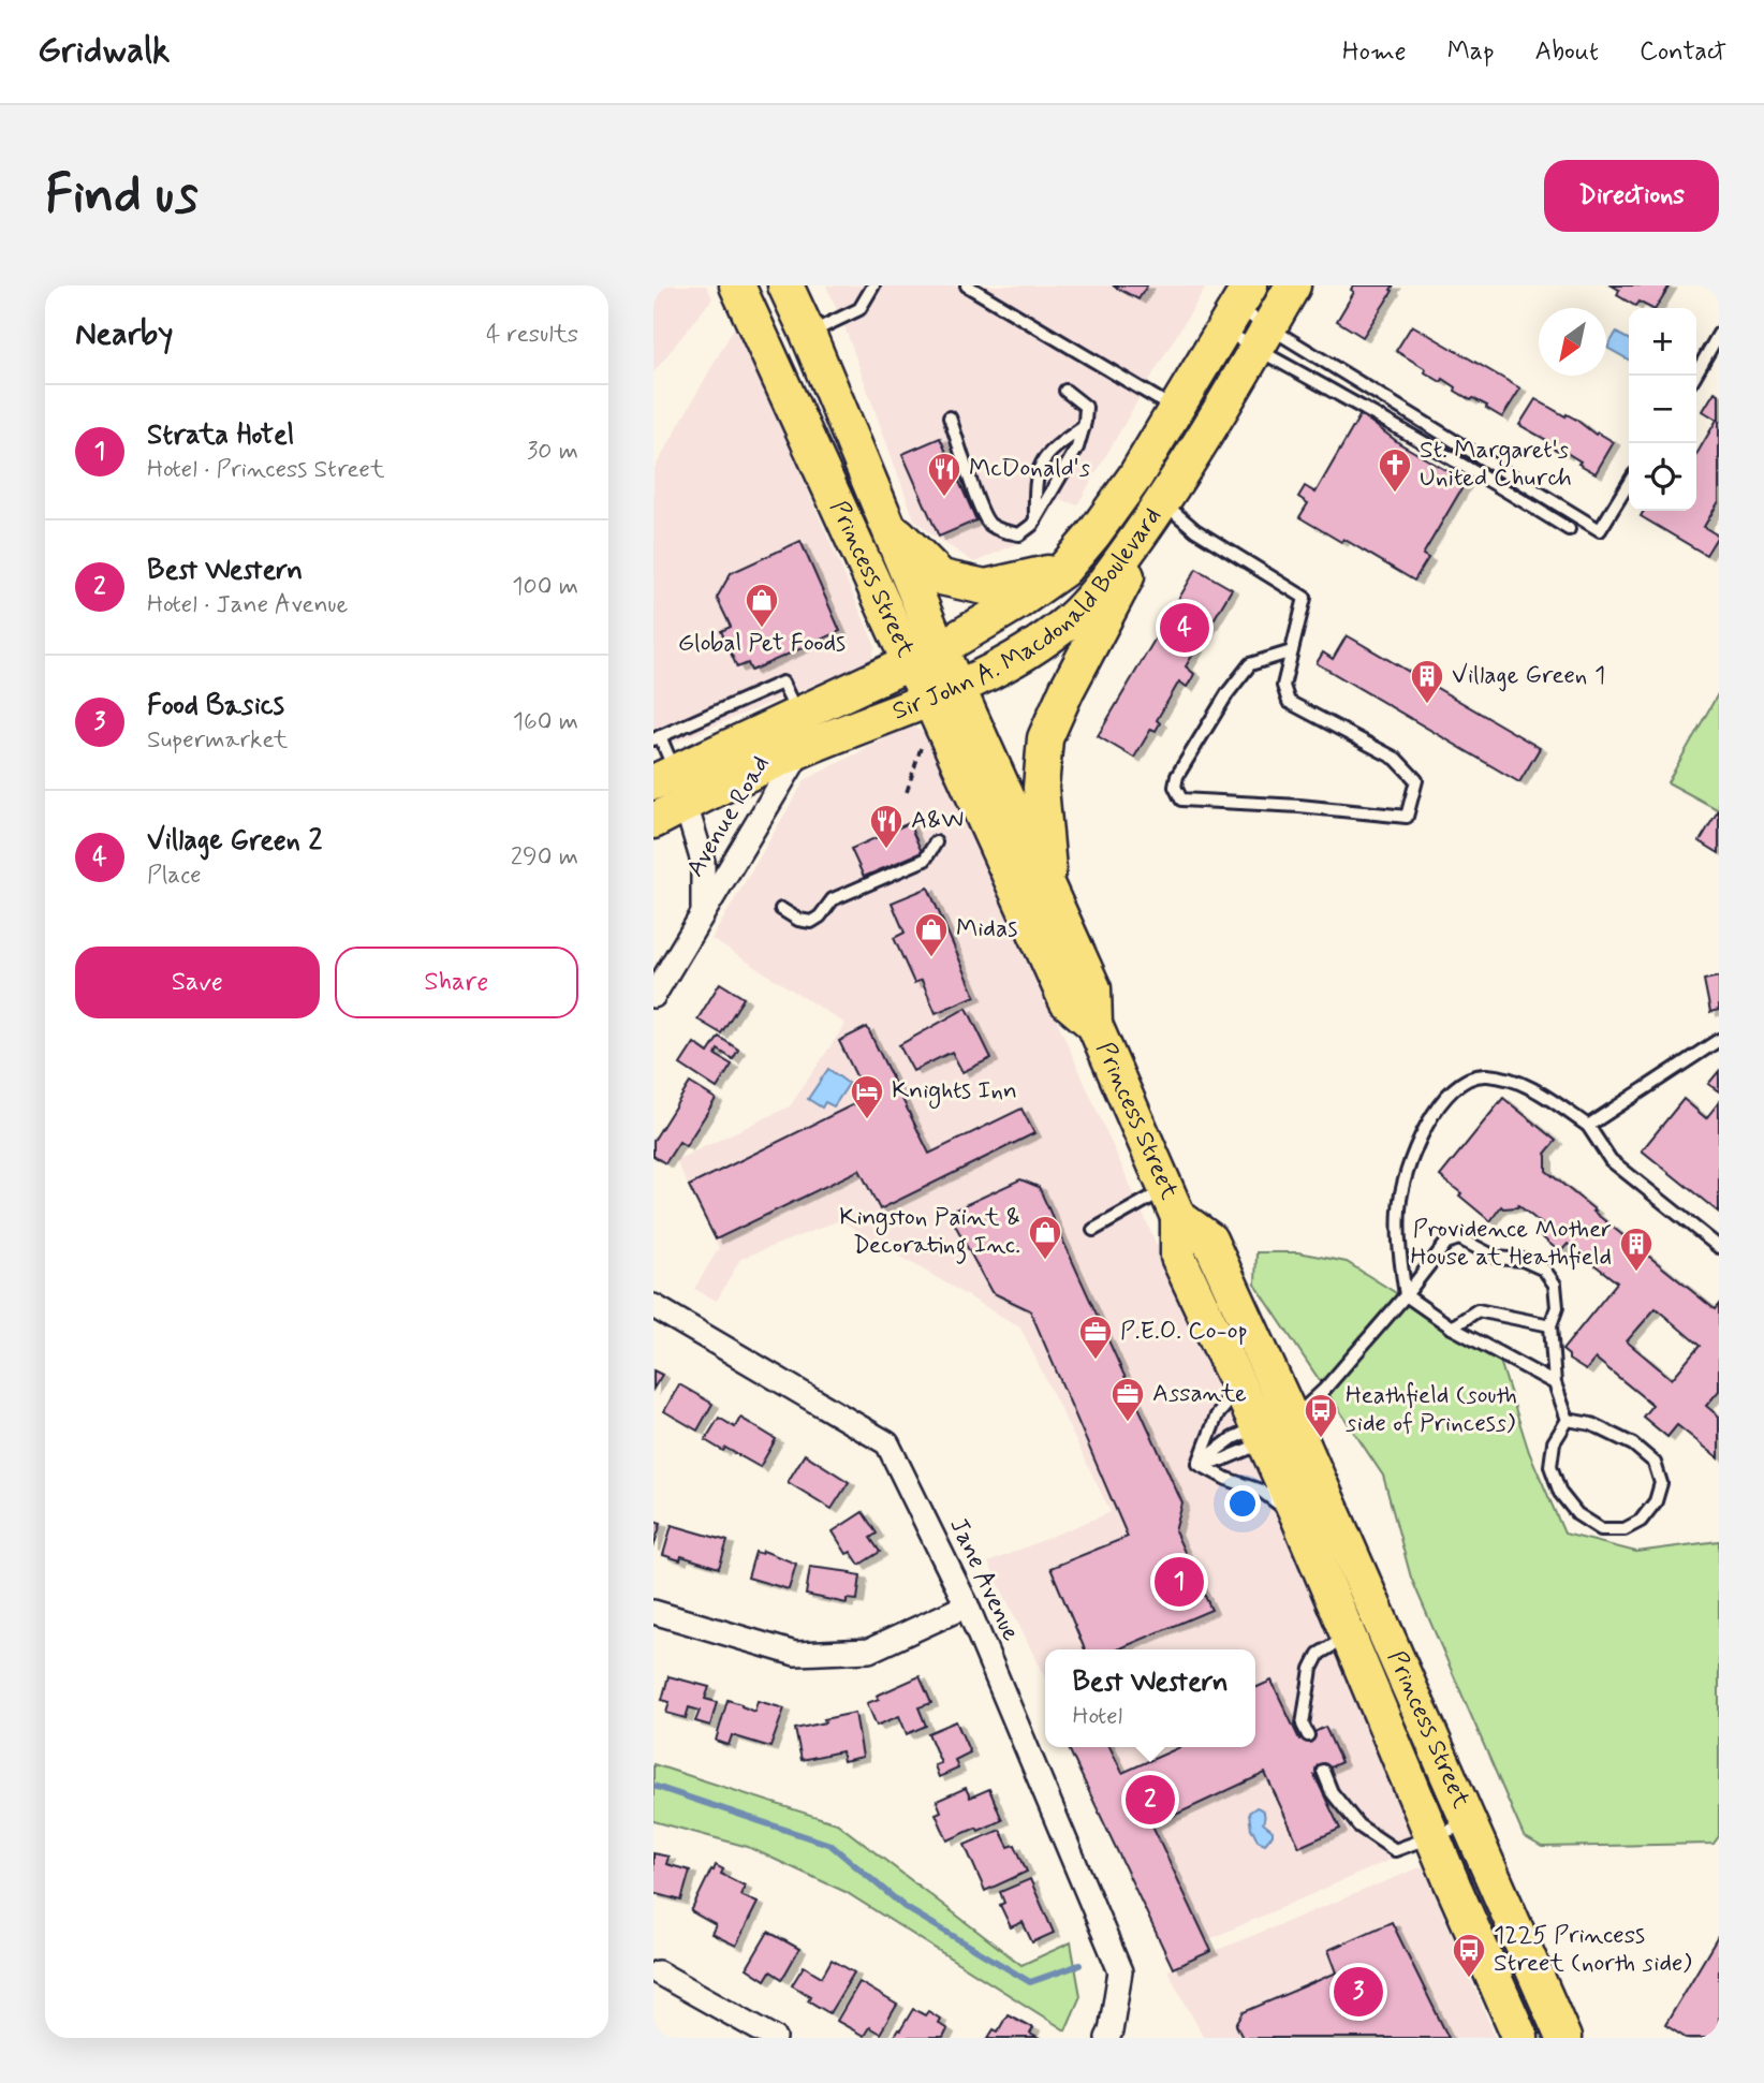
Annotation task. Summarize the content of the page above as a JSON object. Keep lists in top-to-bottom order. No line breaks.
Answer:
{"streets":{"main road":["Princess Street","Sir John A. Macdonald Boulevard"],"street":["Avenue Road","Jane Avenue"]},"crossings":[["Princess Street","Sir John A. Macdonald Boulevard"],["Sir John A. Macdonald Boulevard","Avenue Road"]],"places":{"church":["St. Margaret's United Church"],"restaurant":["McDonald's","A&W"],"shop":["Global Pet Foods","Midas","Kingston Paint & Decorating Inc."],"building":["Village Green 1","Providence Mother House at Heathfield"],"hotel":["Knights Inn"],"office":["P.E.O. Co-op","Assante"],"bus stop":["Heathfield (south side of Princess)","1225 Princess Street (north side)"]},"north":"bottom left","page":{"header":"Gridwalk","nav":["Home","Map","About","Contact"],"buttons":["Directions",["Save","Share"]],"title":"Find us","heading":["Nearby","4 results"],"map_buttons":["+","−"],"list":[{"mark":"1","name":"Strata Hotel","note":"Hotel · Princess Street","value":"30 m"},{"mark":"2","name":"Best Western","note":"Hotel · Jane Avenue","value":"100 m"},{"mark":"3","name":"Food Basics","note":"Supermarket","value":"160 m"},{"mark":"4","name":"Village Green 2","note":"Place","value":"290 m"}],"pins":["4","1","2","3"],"popup":["Best Western","Hotel"]}}
